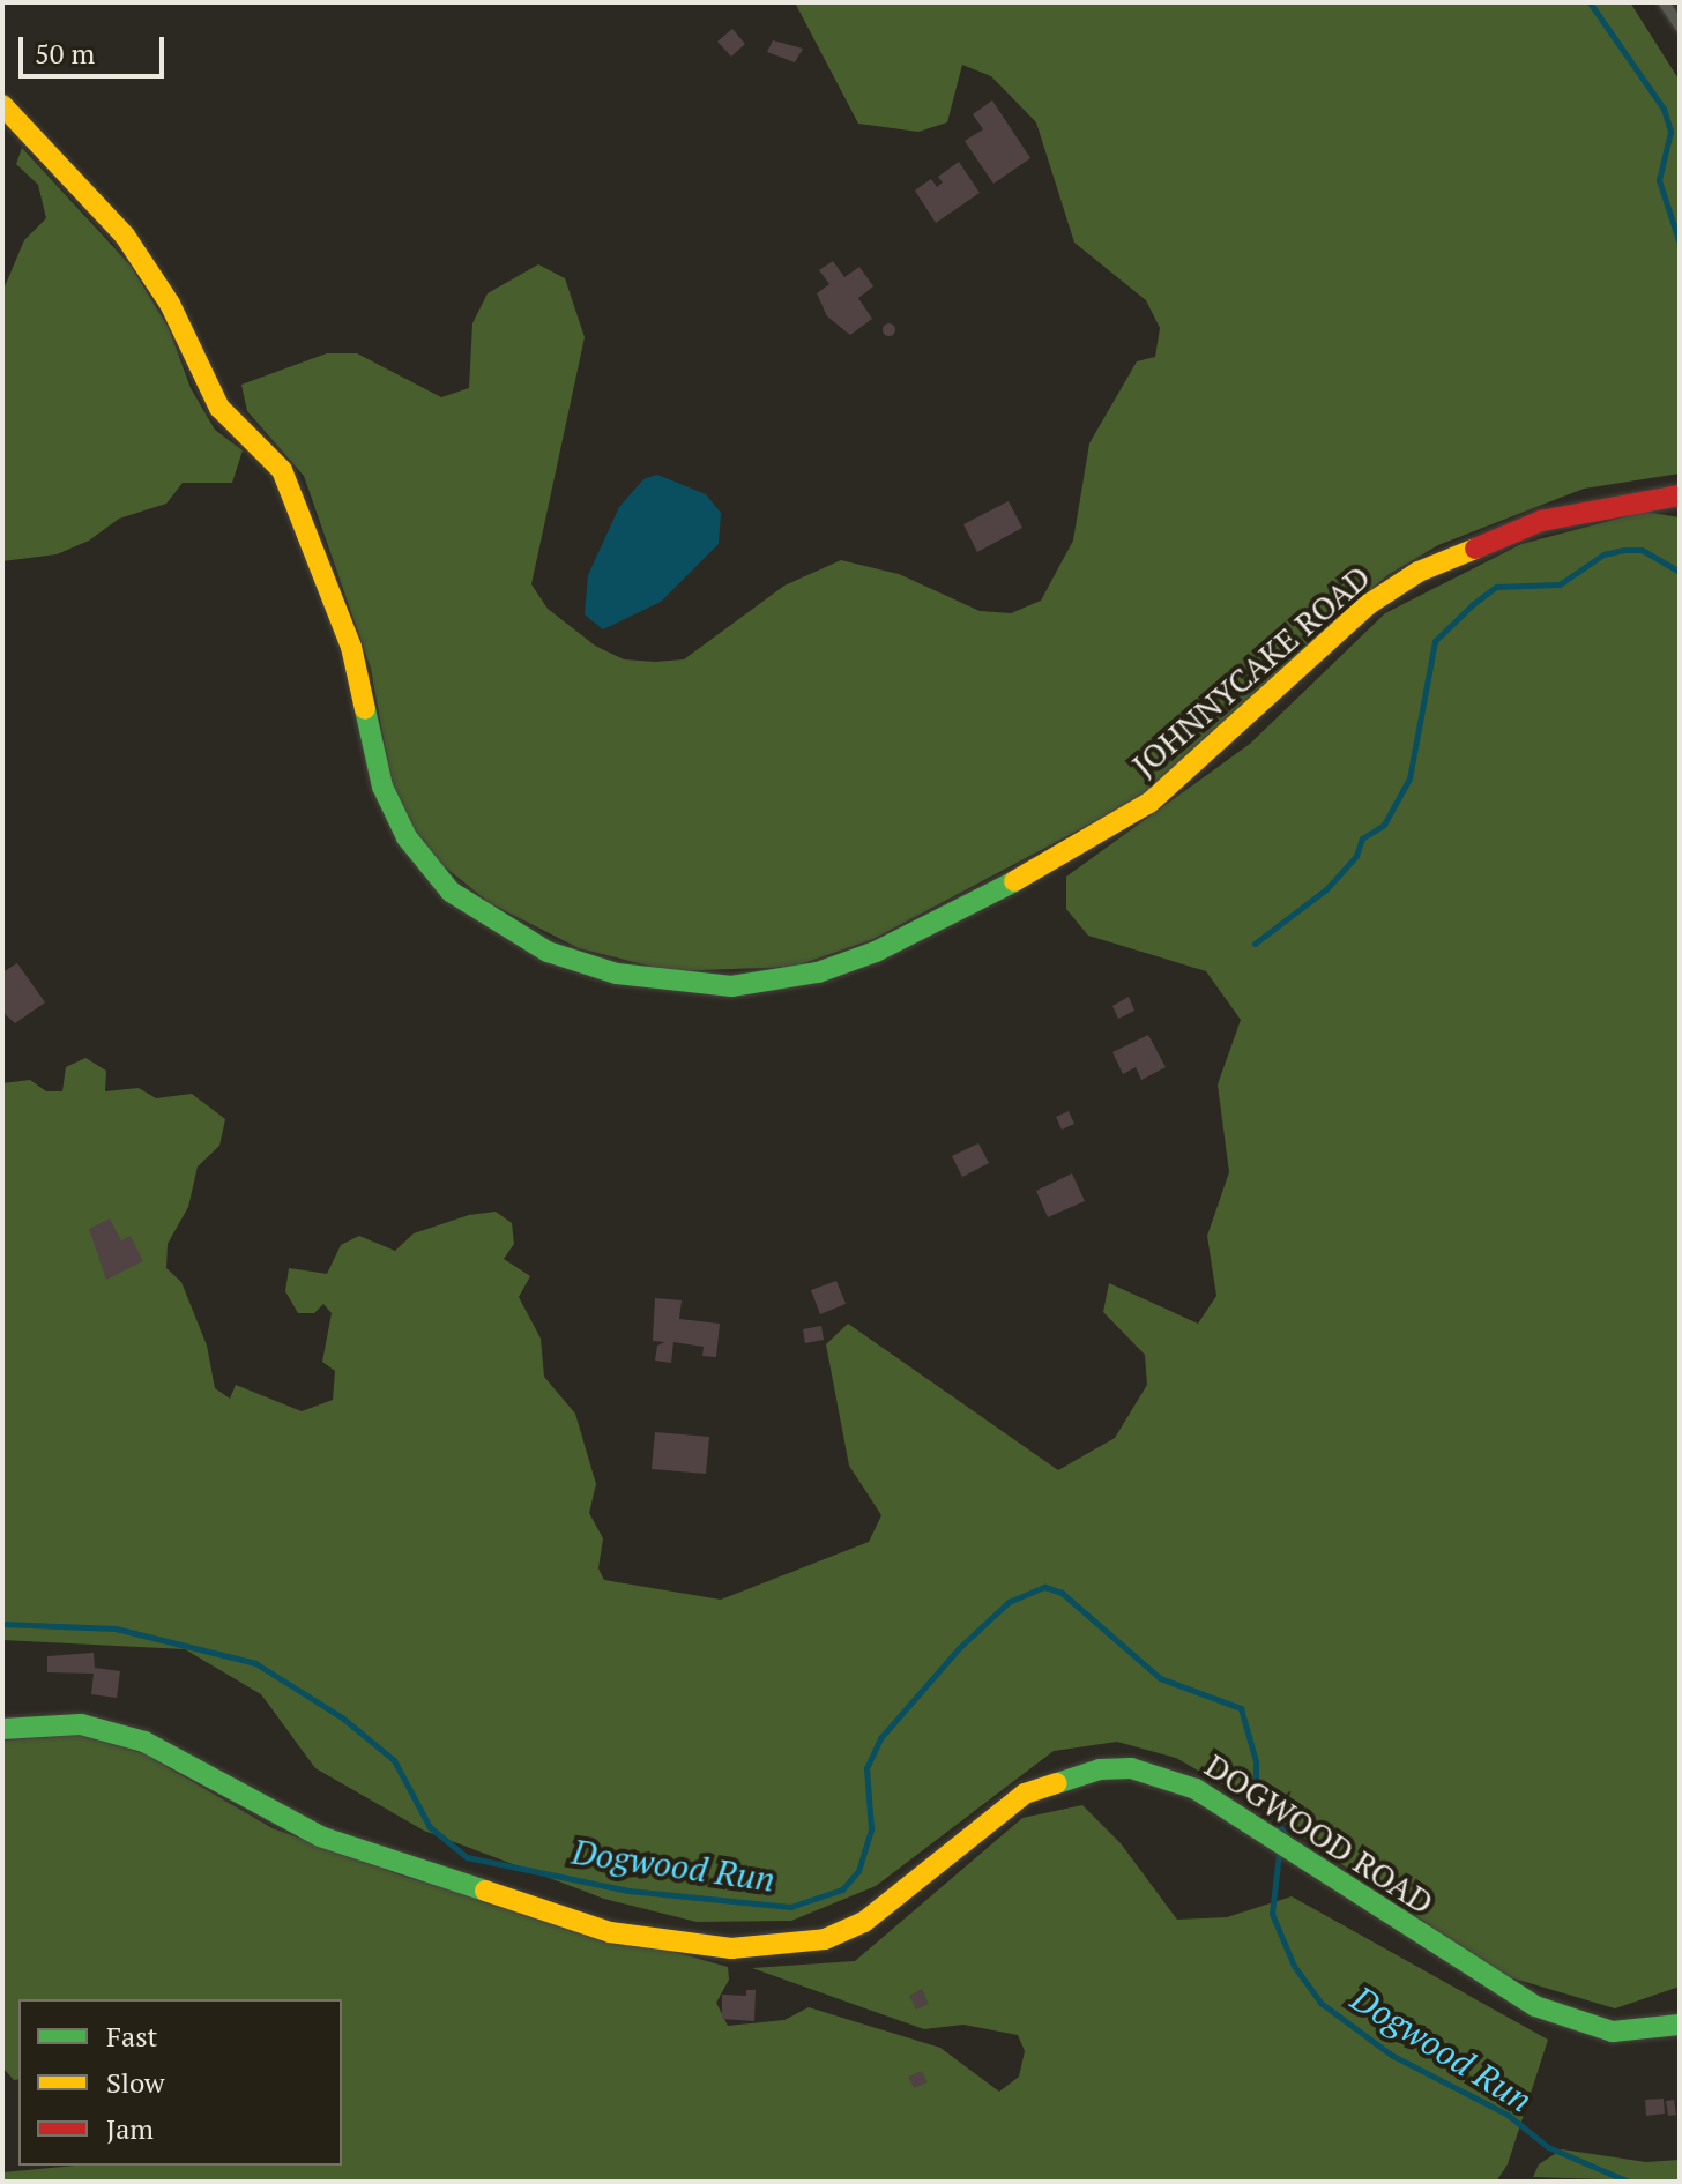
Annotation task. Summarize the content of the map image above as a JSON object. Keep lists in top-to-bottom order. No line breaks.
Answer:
{"streets":{"street":["JOHNNYCAKE ROAD","DOGWOOD ROAD"]},"water":["Dogwood Run"],"legend":["Fast","Slow","Jam"],"scale_bar":"50 m"}
